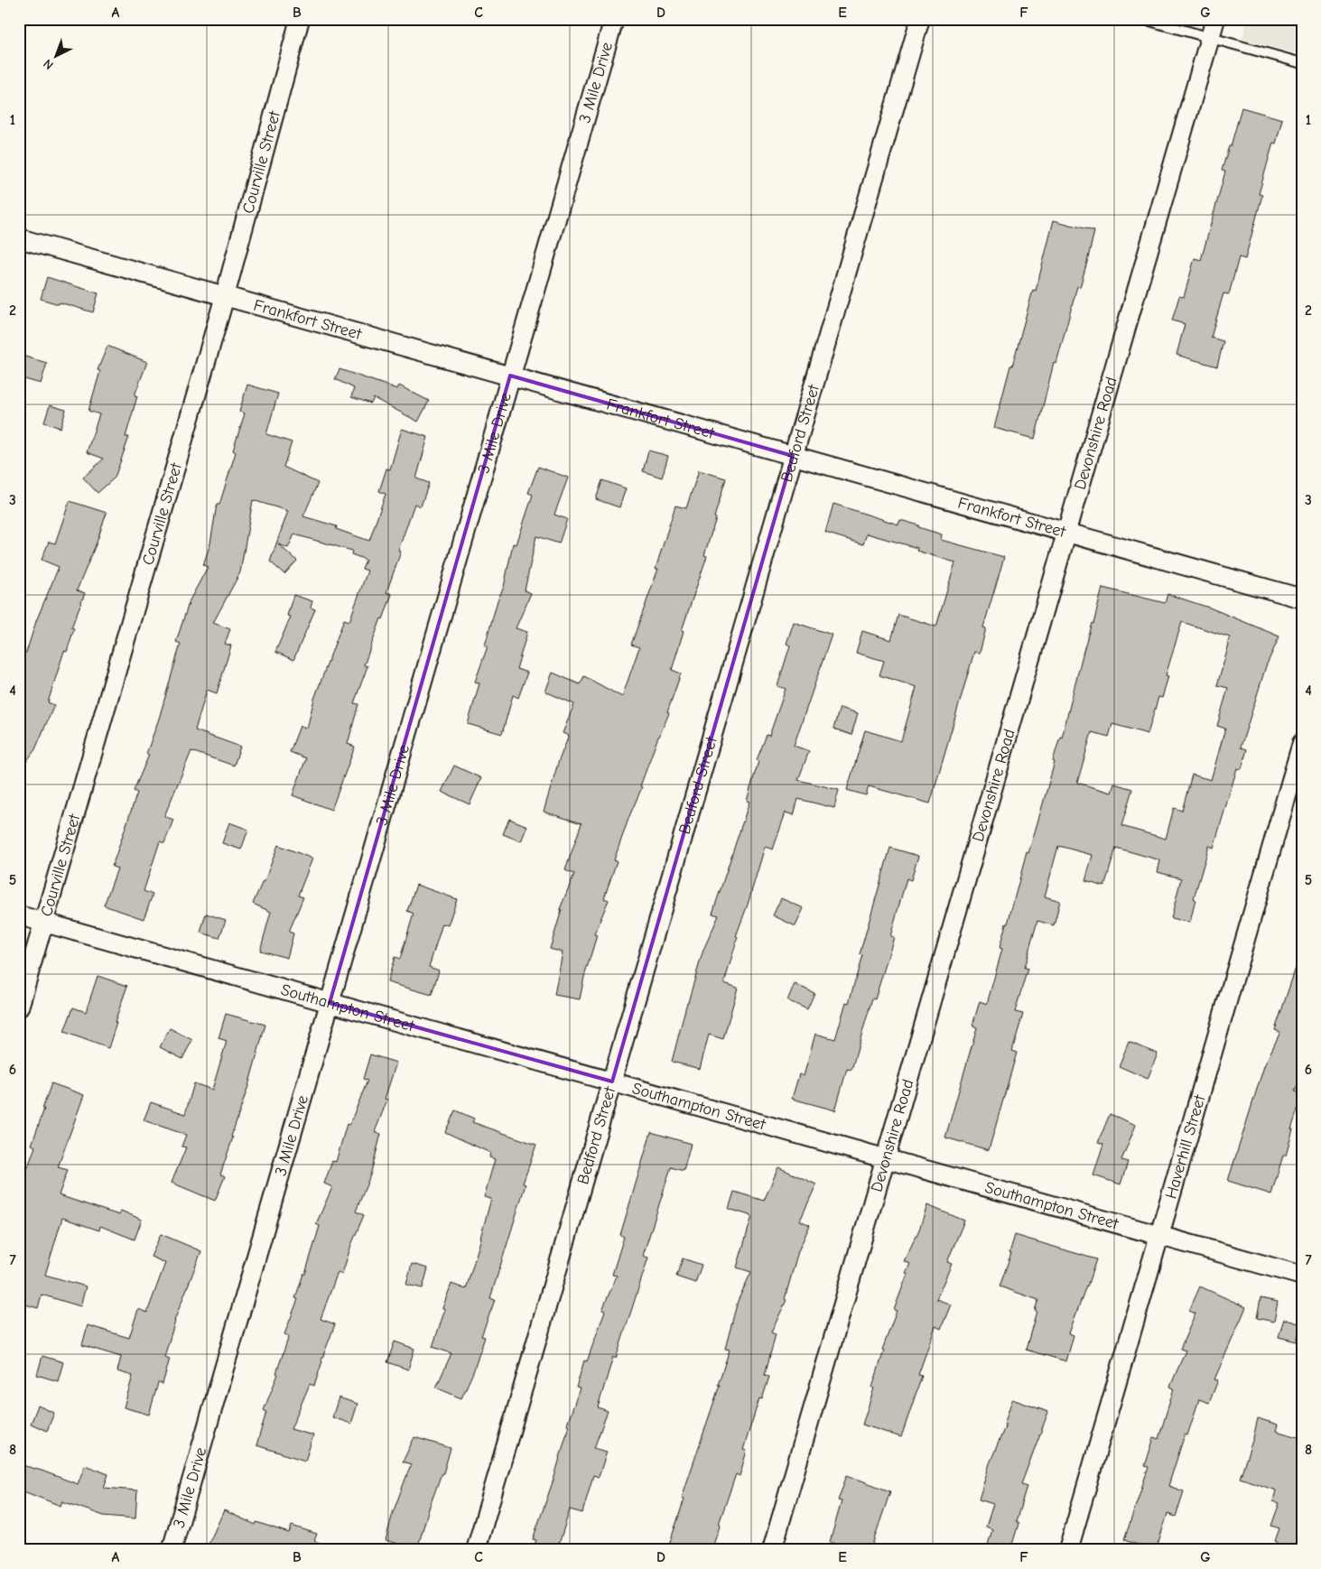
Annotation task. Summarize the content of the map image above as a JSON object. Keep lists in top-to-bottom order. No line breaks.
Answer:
{"streets":{"street":["3 Mile Drive","Courville Street","Frankfort Street","Bedford Street","Devonshire Road","Southampton Street","Haverhill Street"]},"crossings":[["3 Mile Drive","Frankfort Street"],["3 Mile Drive","Southampton Street"],["Courville Street","Frankfort Street"],["Courville Street","Southampton Street"],["Frankfort Street","Bedford Street"],["Frankfort Street","Devonshire Road"],["Bedford Street","Southampton Street"],["Devonshire Road","Southampton Street"],["Southampton Street","Haverhill Street"]],"north":"bottom left","grid":{"columns":["A","B","C","D","E","F","G"],"rows":["1","2","3","4","5","6","7","8"]}}
